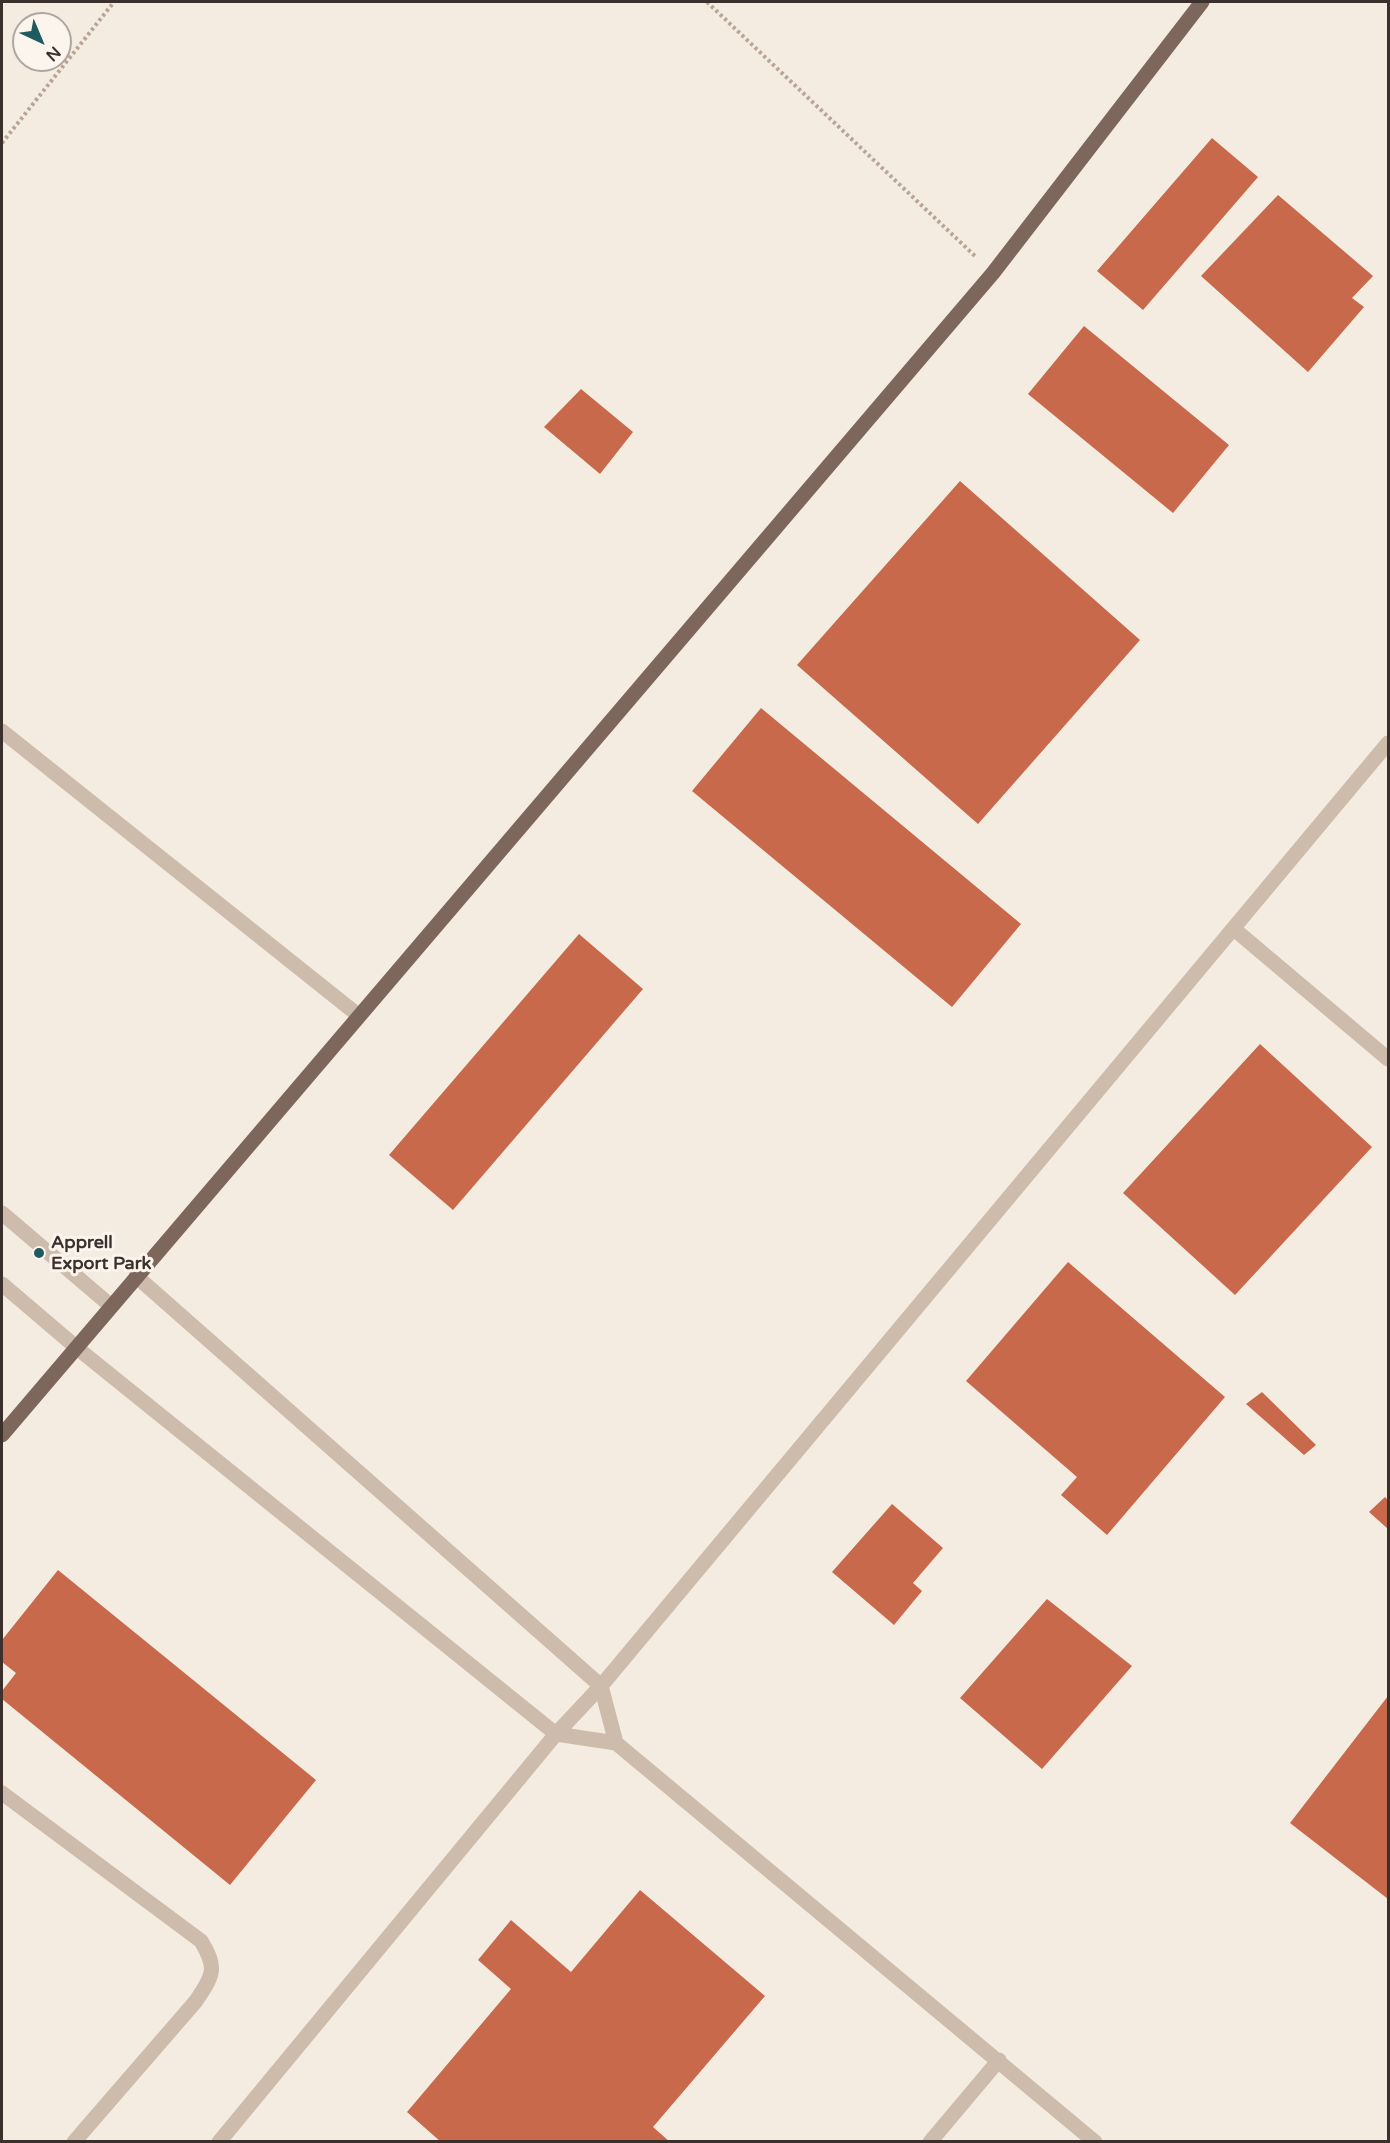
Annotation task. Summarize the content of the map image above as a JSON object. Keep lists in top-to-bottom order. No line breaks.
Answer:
{"places":["Apprell Export Park"],"north":"bottom right"}
